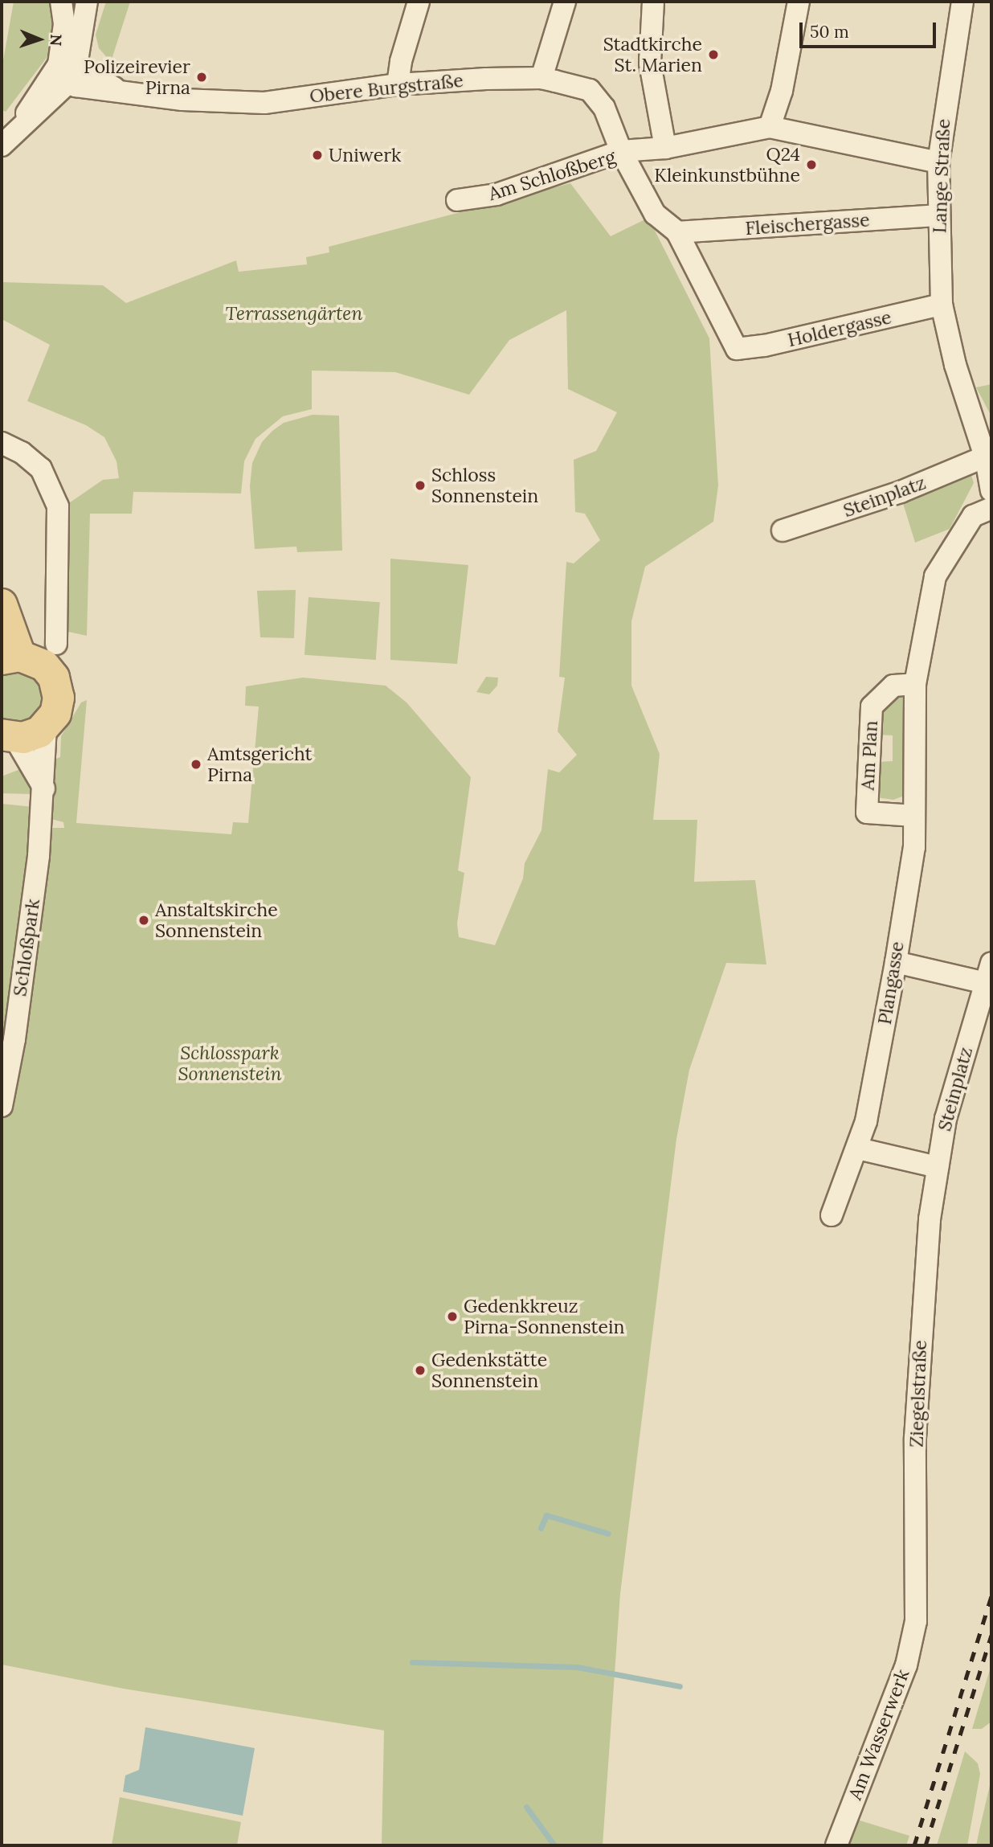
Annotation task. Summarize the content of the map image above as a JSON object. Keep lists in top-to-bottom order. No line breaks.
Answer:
{"streets":{"street":["Obere Burgstraße","Am Schloßberg","Lange Straße","Fleischergasse","Holdergasse","Steinplatz","Am Plan","Schloßpark","Plangasse","Ziegelstraße","Am Wasserwerk"]},"crossings":[["Obere Burgstraße","Am Schloßberg"],["Am Schloßberg","Fleischergasse"],["Am Schloßberg","Holdergasse"],["Lange Straße","Fleischergasse"],["Lange Straße","Holdergasse"],["Lange Straße","Steinplatz"],["Steinplatz","Ziegelstraße"],["Am Plan","Plangasse"],["Ziegelstraße","Am Wasserwerk"]],"parks":["Terrassengärten","Schlosspark Sonnenstein"],"places":["Stadtkirche St. Marien","Polizeirevier Pirna","Uniwerk","Q24 Kleinkunstbühne","Schloss Sonnenstein","Amtsgericht Pirna","Anstaltskirche Sonnenstein","Gedenkkreuz Pirna-Sonnenstein","Gedenkstätte Sonnenstein"],"scale_bar":"50 m","north":"right"}
